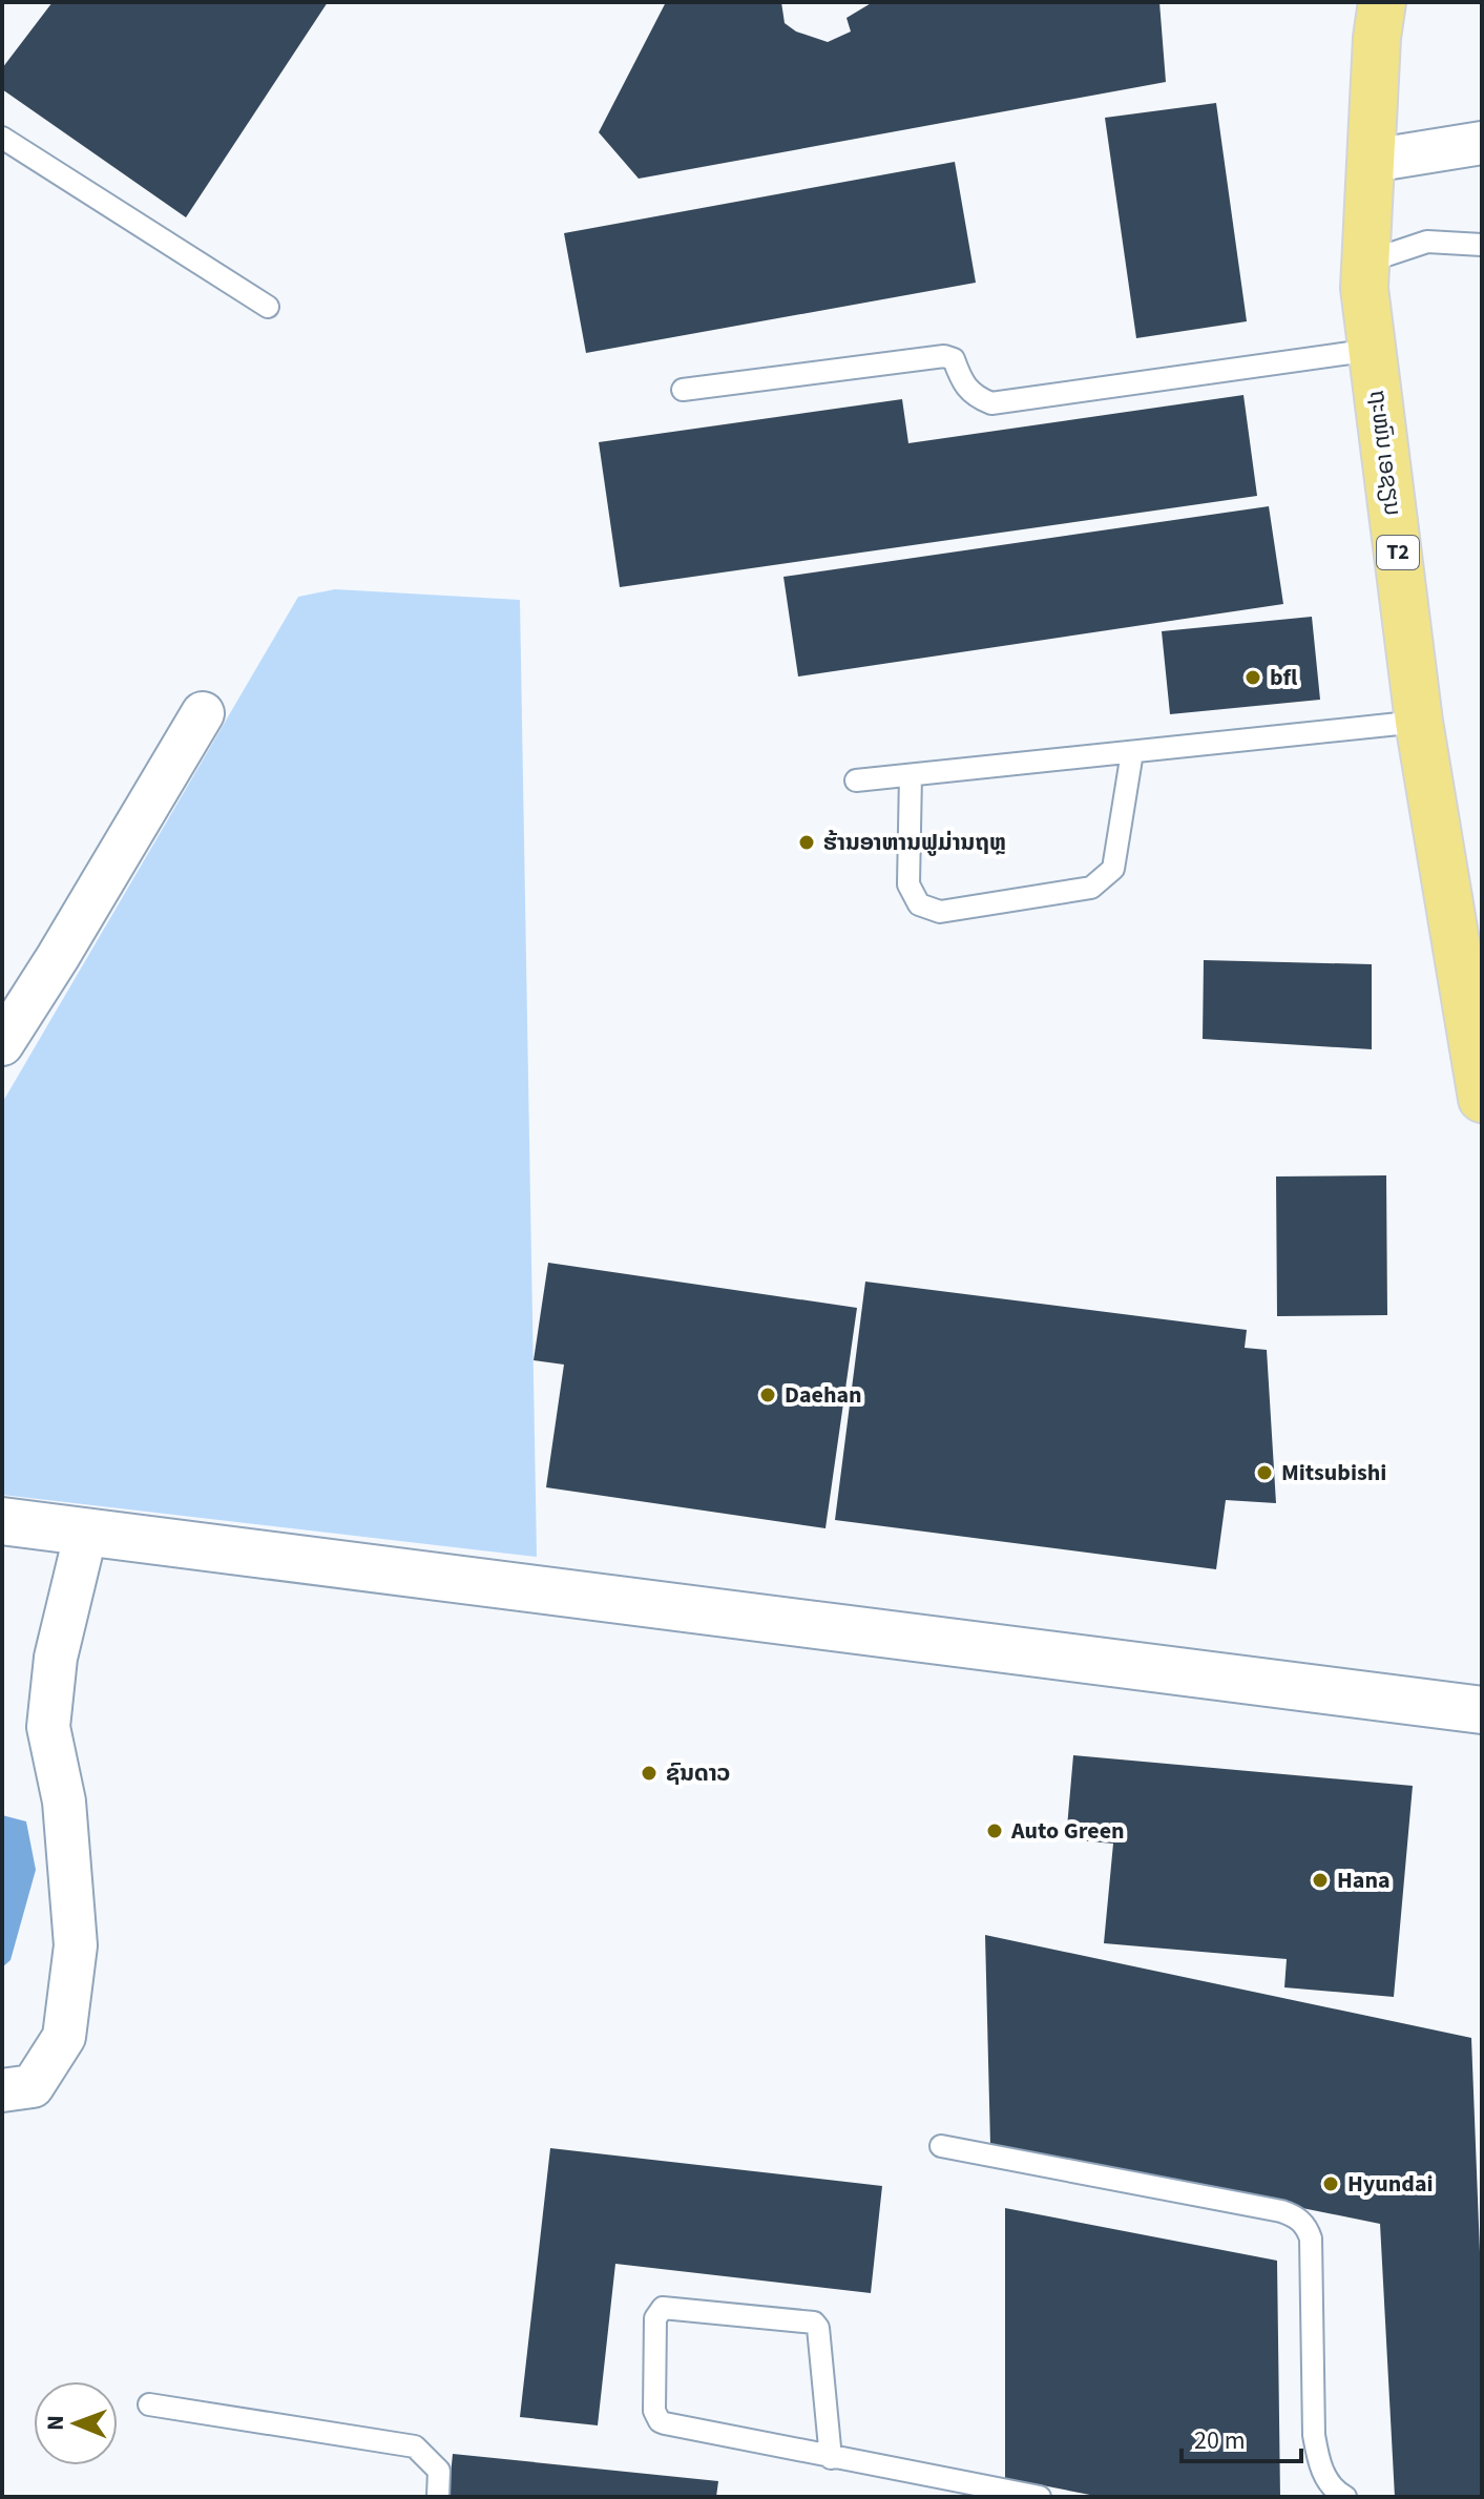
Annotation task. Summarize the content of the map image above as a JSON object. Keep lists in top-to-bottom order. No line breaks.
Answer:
{"streets":{"main road":["ຖະໜົນ ເອຊຽນ","T2"]},"places":["bfl","ຮ້ານອາຫານຟູມ່ານຖຫຼ","Daehan","Mitsubishi","ຊົນດາວ","Auto Green","Hana","Hyundai"],"scale_bar":"20 m","north":"left"}
